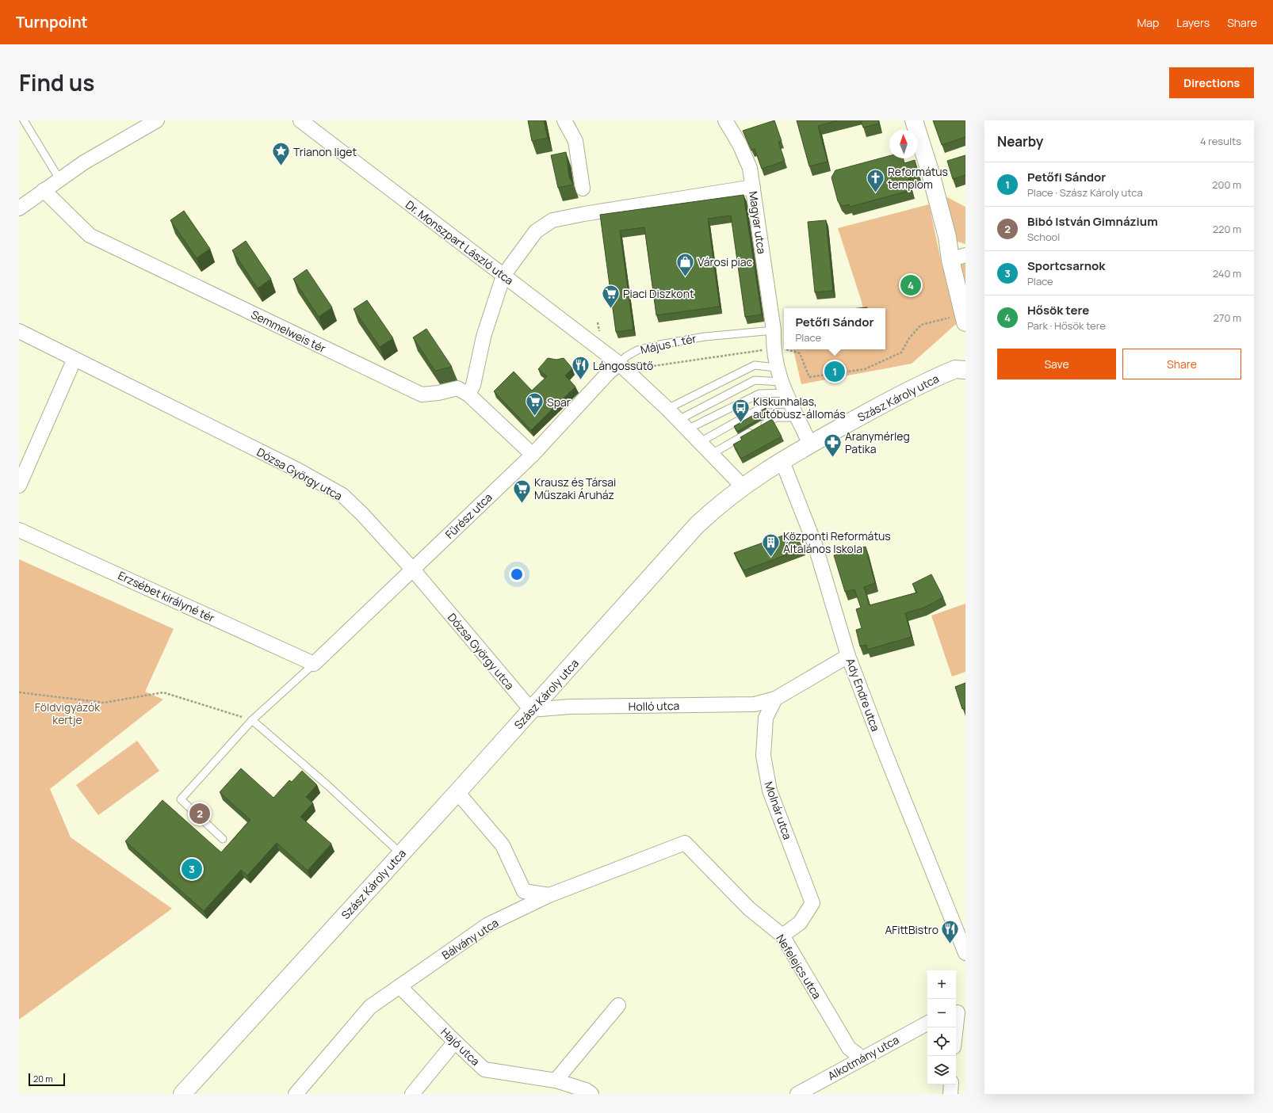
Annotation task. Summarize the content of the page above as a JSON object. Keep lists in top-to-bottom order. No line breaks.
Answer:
{"streets":{"main road":["Szász Károly utca"],"street":["Magyar utca","Dr. Monszpart László utca","Semmelweis tér","Dózsa György utca","Fűrész utca","Erzsébet királyné tér","Ady Endre utca","Holló utca","Molnár utca","Bálvány utca","Nefelejcs utca","Hajó utca","Alkotmány utca"],"lane":["Május 1. tér"]},"crossings":[["Magyar utca","Május 1. tér"],["Dr. Monszpart László utca","Május 1. tér"],["Dr. Monszpart László utca","Fűrész utca"],["Semmelweis tér","Fűrész utca"],["Május 1. tér","Fűrész utca"],["Szász Károly utca","Dózsa György utca"],["Szász Károly utca","Ady Endre utca"],["Szász Károly utca","Holló utca"],["Dózsa György utca","Fűrész utca"],["Dózsa György utca","Holló utca"],["Fűrész utca","Erzsébet királyné tér"],["Holló utca","Molnár utca"],["Molnár utca","Nefelejcs utca"],["Bálvány utca","Nefelejcs utca"],["Bálvány utca","Hajó utca"],["Nefelejcs utca","Alkotmány utca"]],"parks":["Földvigyázók kertje"],"places":{"place":["Trianon liget"],"church":["Református templom"],"shop":["Városi piac"],"supermarket":["Piaci Diszkont","Spar","Krausz és Társai Műszaki Áruház"],"restaurant":["Lángossütő","AFittBistro"],"bus stop":["Kiskunhalas, autóbusz-állomás"],"pharmacy":["Aranymérleg Patika"],"building":["Központi Református Általános Iskola"]},"scale_bar":"20 m","north":"top","page":{"header":"Turnpoint","nav":["Map","Layers","Share"],"title":"Find us","buttons":["Directions",["Save","Share"]],"heading":["Nearby","4 results"],"list":[{"mark":"1","name":"Petőfi Sándor","note":"Place · Szász Károly utca","value":"200 m"},{"mark":"2","name":"Bibó István Gimnázium","note":"School","value":"220 m"},{"mark":"3","name":"Sportcsarnok","note":"Place","value":"240 m"},{"mark":"4","name":"Hősök tere","note":"Park · Hősök tere","value":"270 m"}],"pins":["4","1","2","3"],"popup":["Petőfi Sándor","Place"],"map_buttons":["+","−"],"scale":"20 m"}}
